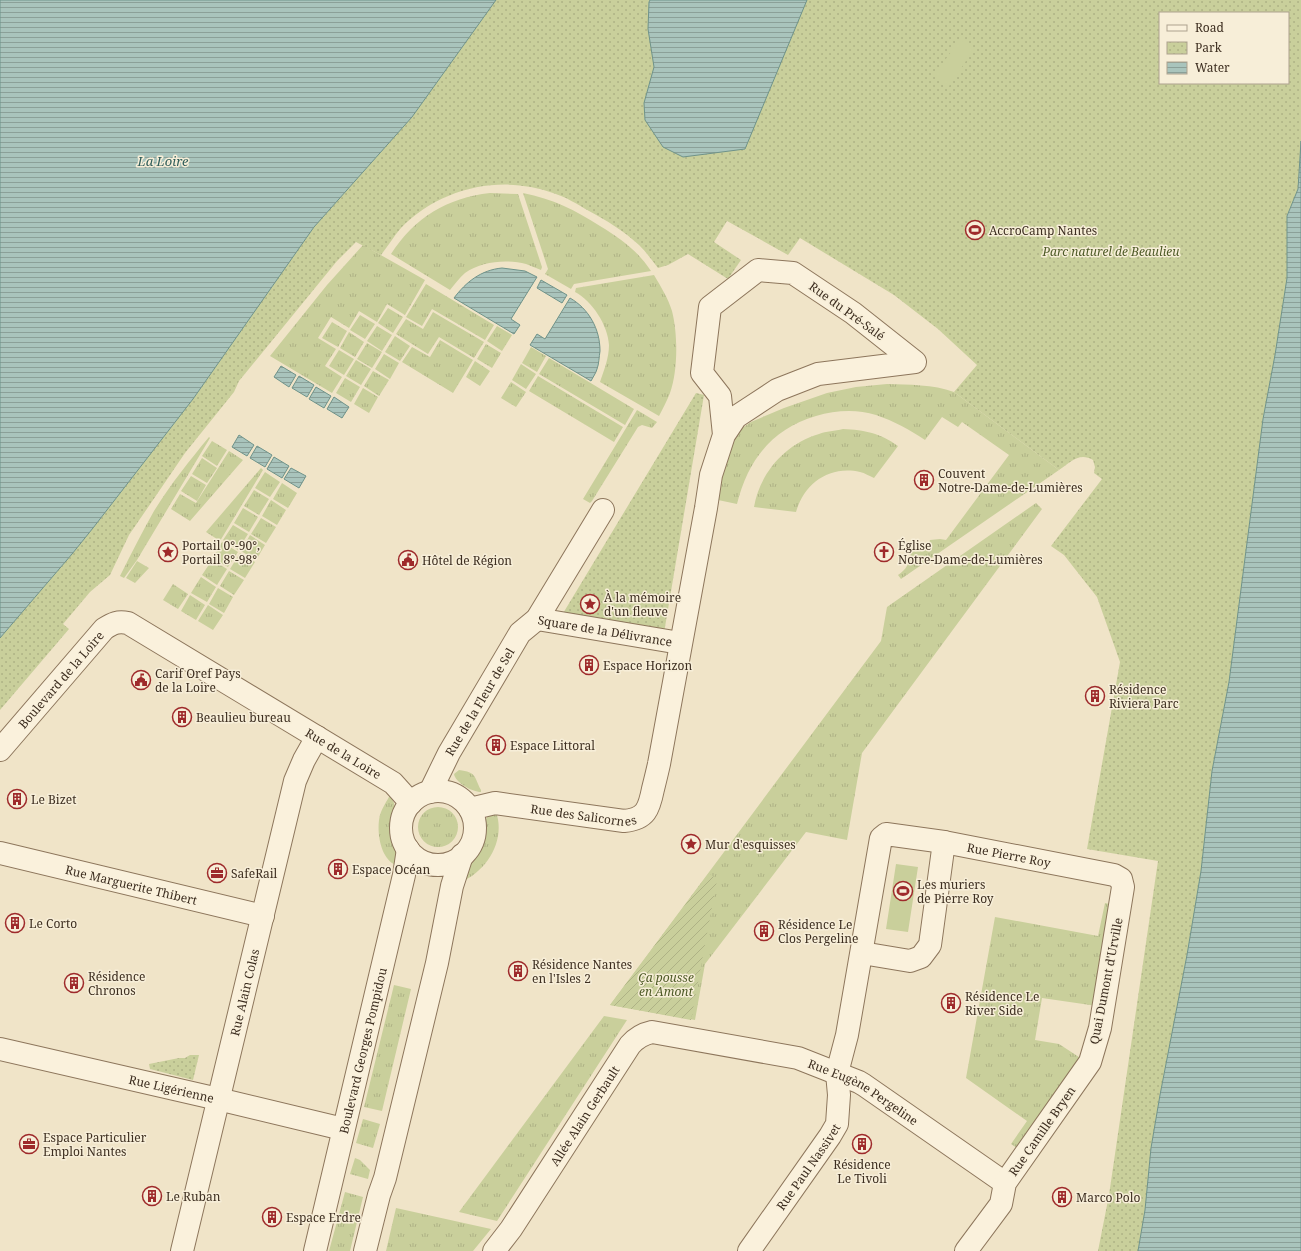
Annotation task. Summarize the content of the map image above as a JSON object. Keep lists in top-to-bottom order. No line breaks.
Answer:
{"streets":{"street":["Rue du Pré-Salé","Square de la Délivrance","Boulevard de la Loire","Rue de la Fleur de Sel","Rue de la Loire","Rue des Salicornes","Rue Pierre Roy","Rue Marguerite Thibert","Quai Dumont d'Urville","Rue Alain Colas","Boulevard Georges Pompidou","Rue Ligérienne","Rue Eugène Pergeline","Allée Alain Gerbault","Rue Camille Bryen","Rue Paul Nassivet"]},"crossings":[["Rue du Pré-Salé","Square de la Délivrance"],["Rue du Pré-Salé","Rue des Salicornes"],["Square de la Délivrance","Rue de la Fleur de Sel"],["Boulevard de la Loire","Rue de la Loire"],["Rue de la Fleur de Sel","Rue de la Loire"],["Rue de la Fleur de Sel","Rue des Salicornes"],["Rue de la Fleur de Sel","Boulevard Georges Pompidou"],["Rue de la Loire","Rue des Salicornes"],["Rue de la Loire","Rue Alain Colas"],["Rue de la Loire","Boulevard Georges Pompidou"],["Rue des Salicornes","Boulevard Georges Pompidou"],["Rue Pierre Roy","Quai Dumont d'Urville"],["Rue Pierre Roy","Rue Paul Nassivet"],["Rue Marguerite Thibert","Rue Alain Colas"],["Quai Dumont d'Urville","Rue Camille Bryen"],["Rue Alain Colas","Rue Ligérienne"],["Boulevard Georges Pompidou","Rue Ligérienne"],["Rue Eugène Pergeline","Allée Alain Gerbault"],["Rue Eugène Pergeline","Rue Camille Bryen"],["Rue Eugène Pergeline","Rue Paul Nassivet"]],"water":["La Loire"],"parks":["Parc naturel de Beaulieu","Ça pousse en Amont"],"places":{"sports":["AccroCamp Nantes","Les muriers de Pierre Roy"],"building":["Couvent Notre-Dame-de-Lumières","Espace Horizon","Résidence Riviera Parc","Beaulieu bureau","Espace Littoral","Le Bizet","Espace Océan","Le Corto","Résidence Le Clos Pergeline","Résidence Nantes en l'Isles 2","Résidence Chronos","Résidence Le River Side","Résidence Le Tivoli","Le Ruban","Marco Polo","Espace Erdre"],"place":["Portail 0°-90°, Portail 8°-98°","À la mémoire d'un fleuve","Mur d'esquisses"],"church":["Église Notre-Dame-de-Lumières"],"public building":["Hôtel de Région","Carif Oref Pays de la Loire"],"office":["SafeRail","Espace Particulier Emploi Nantes"]},"legend":["Road","Park","Water"]}
